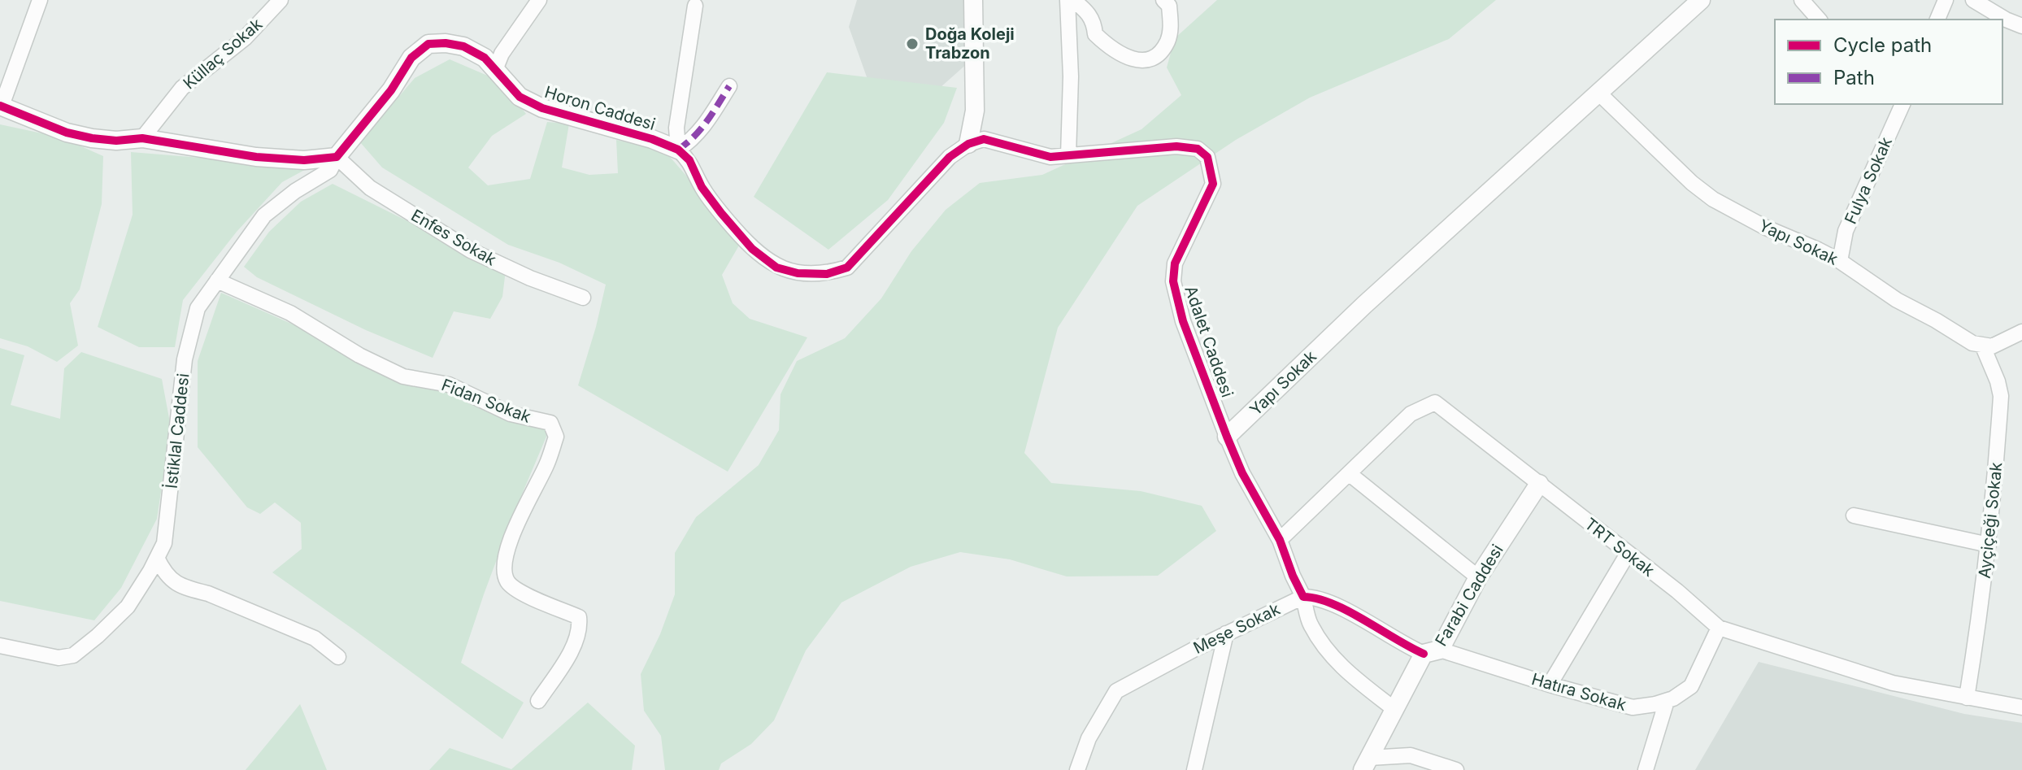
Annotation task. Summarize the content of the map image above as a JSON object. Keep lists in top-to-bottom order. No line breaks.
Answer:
{"streets":{"street":["Küllaç Sokak","Horon Caddesi","Fulya Sokak","Enfes Sokak","Yapı Sokak","Adalet Caddesi","Fidan Sokak","İstiklal Caddesi","Ayçiçeği Sokak","TRT Sokak","Farabi Caddesi","Meşe Sokak","Hatıra Sokak"]},"crossings":[["Horon Caddesi","Enfes Sokak"],["Horon Caddesi","İstiklal Caddesi"],["Fulya Sokak","Yapı Sokak"],["Enfes Sokak","İstiklal Caddesi"],["Yapı Sokak","Adalet Caddesi"],["Yapı Sokak","Ayçiçeği Sokak"],["Adalet Caddesi","TRT Sokak"],["Adalet Caddesi","Meşe Sokak"],["Fidan Sokak","İstiklal Caddesi"],["Ayçiçeği Sokak","TRT Sokak"],["TRT Sokak","Farabi Caddesi"],["TRT Sokak","Hatıra Sokak"],["Farabi Caddesi","Meşe Sokak"],["Farabi Caddesi","Hatıra Sokak"]],"places":["Doğa Koleji Trabzon"],"legend":["Cycle path","Path"]}
